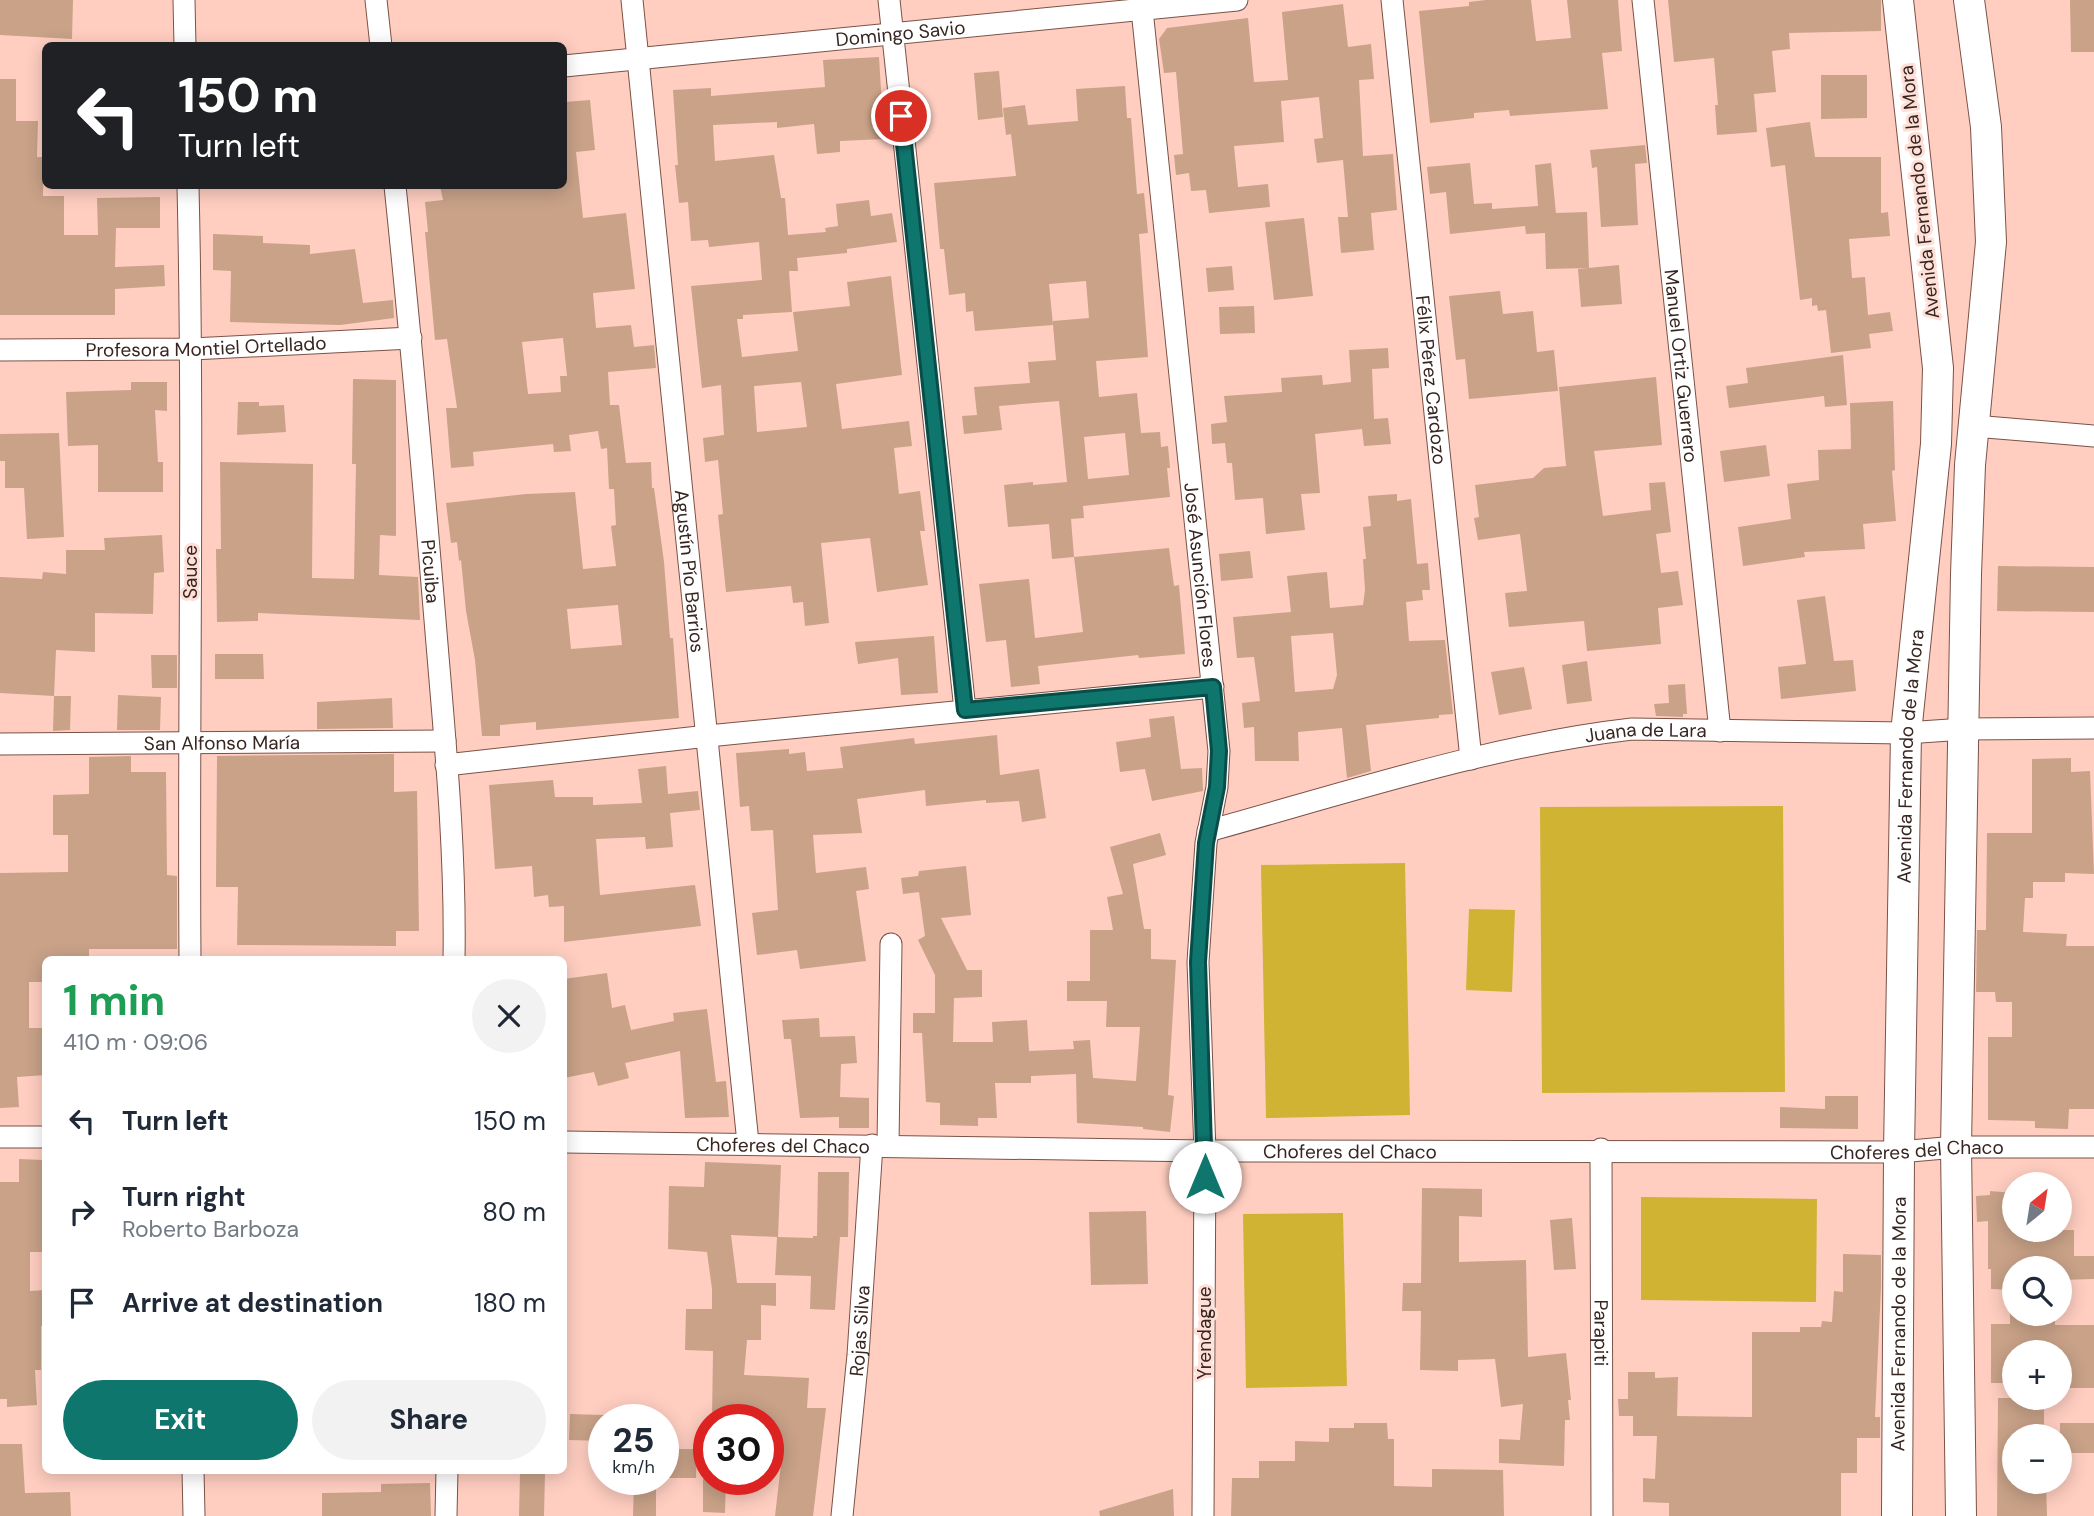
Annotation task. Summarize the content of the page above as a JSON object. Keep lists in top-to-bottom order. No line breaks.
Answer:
{"streets":{"main road":["Avenida Fernando de la Mora"],"street":["Domingo Savio","Profesora Montiel Ortellado","Manuel Ortiz Guerrero","Félix Pérez Cardozo","Agustín Pío Barrios","Sauce","Picuiba","José Asunción Flores","Juana de Lara","San Alfonso María","Choferes del Chaco","Rojas Silva","Yrendague","Parapiti"]},"crossings":[["Domingo Savio","Agustín Pío Barrios"],["Domingo Savio","José Asunción Flores"],["Avenida Fernando de la Mora","Juana de Lara"],["Avenida Fernando de la Mora","Choferes del Chaco"],["Profesora Montiel Ortellado","Sauce"],["Profesora Montiel Ortellado","Picuiba"],["Manuel Ortiz Guerrero","Juana de Lara"],["Félix Pérez Cardozo","Juana de Lara"],["Agustín Pío Barrios","Choferes del Chaco"],["Sauce","San Alfonso María"],["Picuiba","San Alfonso María"],["José Asunción Flores","Juana de Lara"],["José Asunción Flores","Choferes del Chaco"],["José Asunción Flores","Yrendague"],["Choferes del Chaco","Rojas Silva"],["Choferes del Chaco","Yrendague"],["Choferes del Chaco","Parapiti"]],"north":"top right","page":{"turn":["150 m","Turn left"],"heading":["1 min","410 m · 09:06"],"list":[{"name":"Turn left","value":"150 m"},{"name":"Turn right","note":"Roberto Barboza","value":"80 m"},{"name":"Arrive at destination","value":"180 m"}],"map_buttons":["+","−"],"buttons":["Exit","Share"],"speed":"25 km/h","limit":"30"}}
